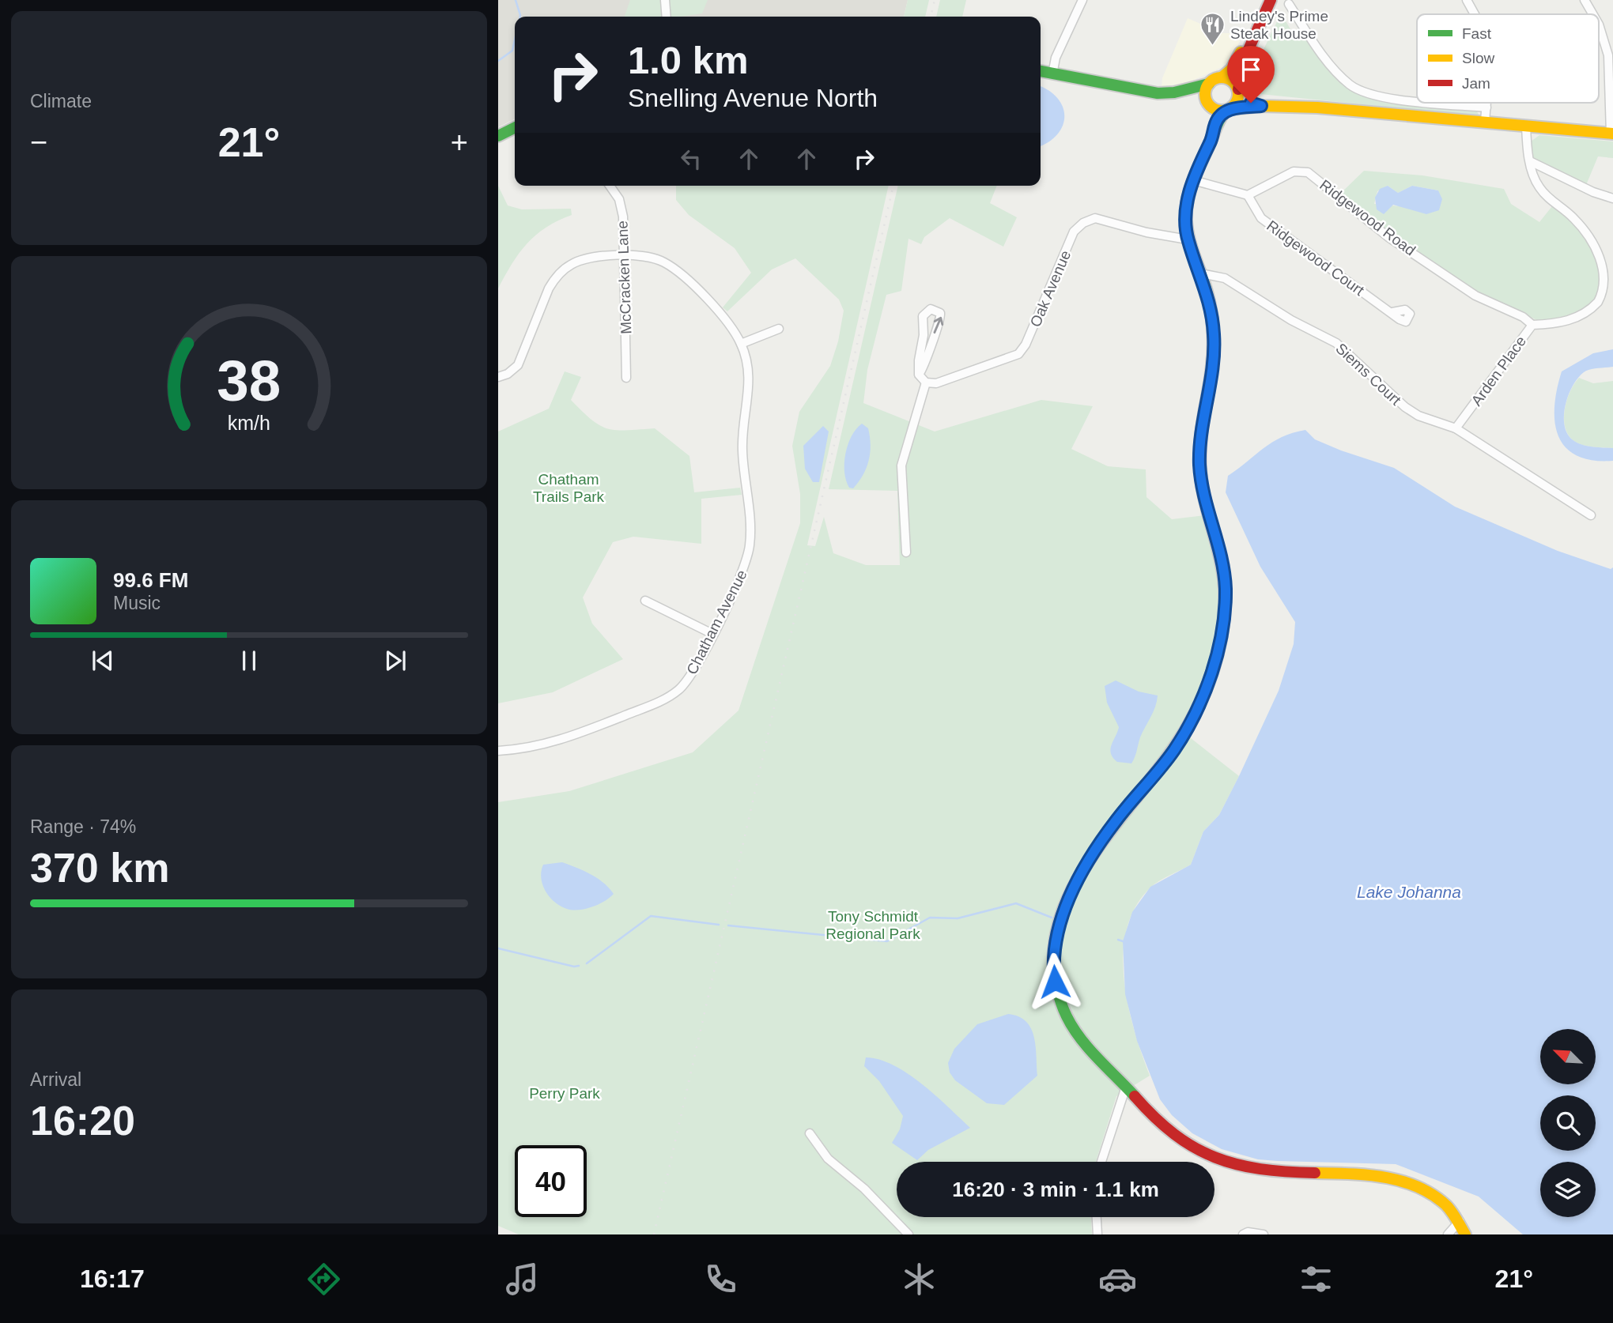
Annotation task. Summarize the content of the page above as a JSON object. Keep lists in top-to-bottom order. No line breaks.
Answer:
{"streets":{"street":["Ridgewood Road","Ridgewood Court","McCracken Lane","Oak Avenue","Arden Place","Siems Court","Chatham Avenue"]},"crossings":[["Ridgewood Road","Ridgewood Court"],["Ridgewood Road","Arden Place"],["McCracken Lane","Chatham Avenue"],["Arden Place","Siems Court"]],"water":["Lake Johanna"],"parks":["Chatham Trails Park","Tony Schmidt Regional Park","Perry Park"],"places":{"restaurant":["Lindey's Prime Steak House"]},"legend":["Fast","Slow","Jam"],"north":"top left","page":{"tile":["Climate",["Range · 74%","370 km"],["Arrival","16:20"]],"turn":["1.0 km","Snelling Avenue North"],"heat":["−","21°","+"],"song":["99.6 FM","Music"],"limit":"40","trip":"16:20 · 3 min · 1.1 km","tabs":["16:17","21°"],"gauge":["38","km/h"]}}
